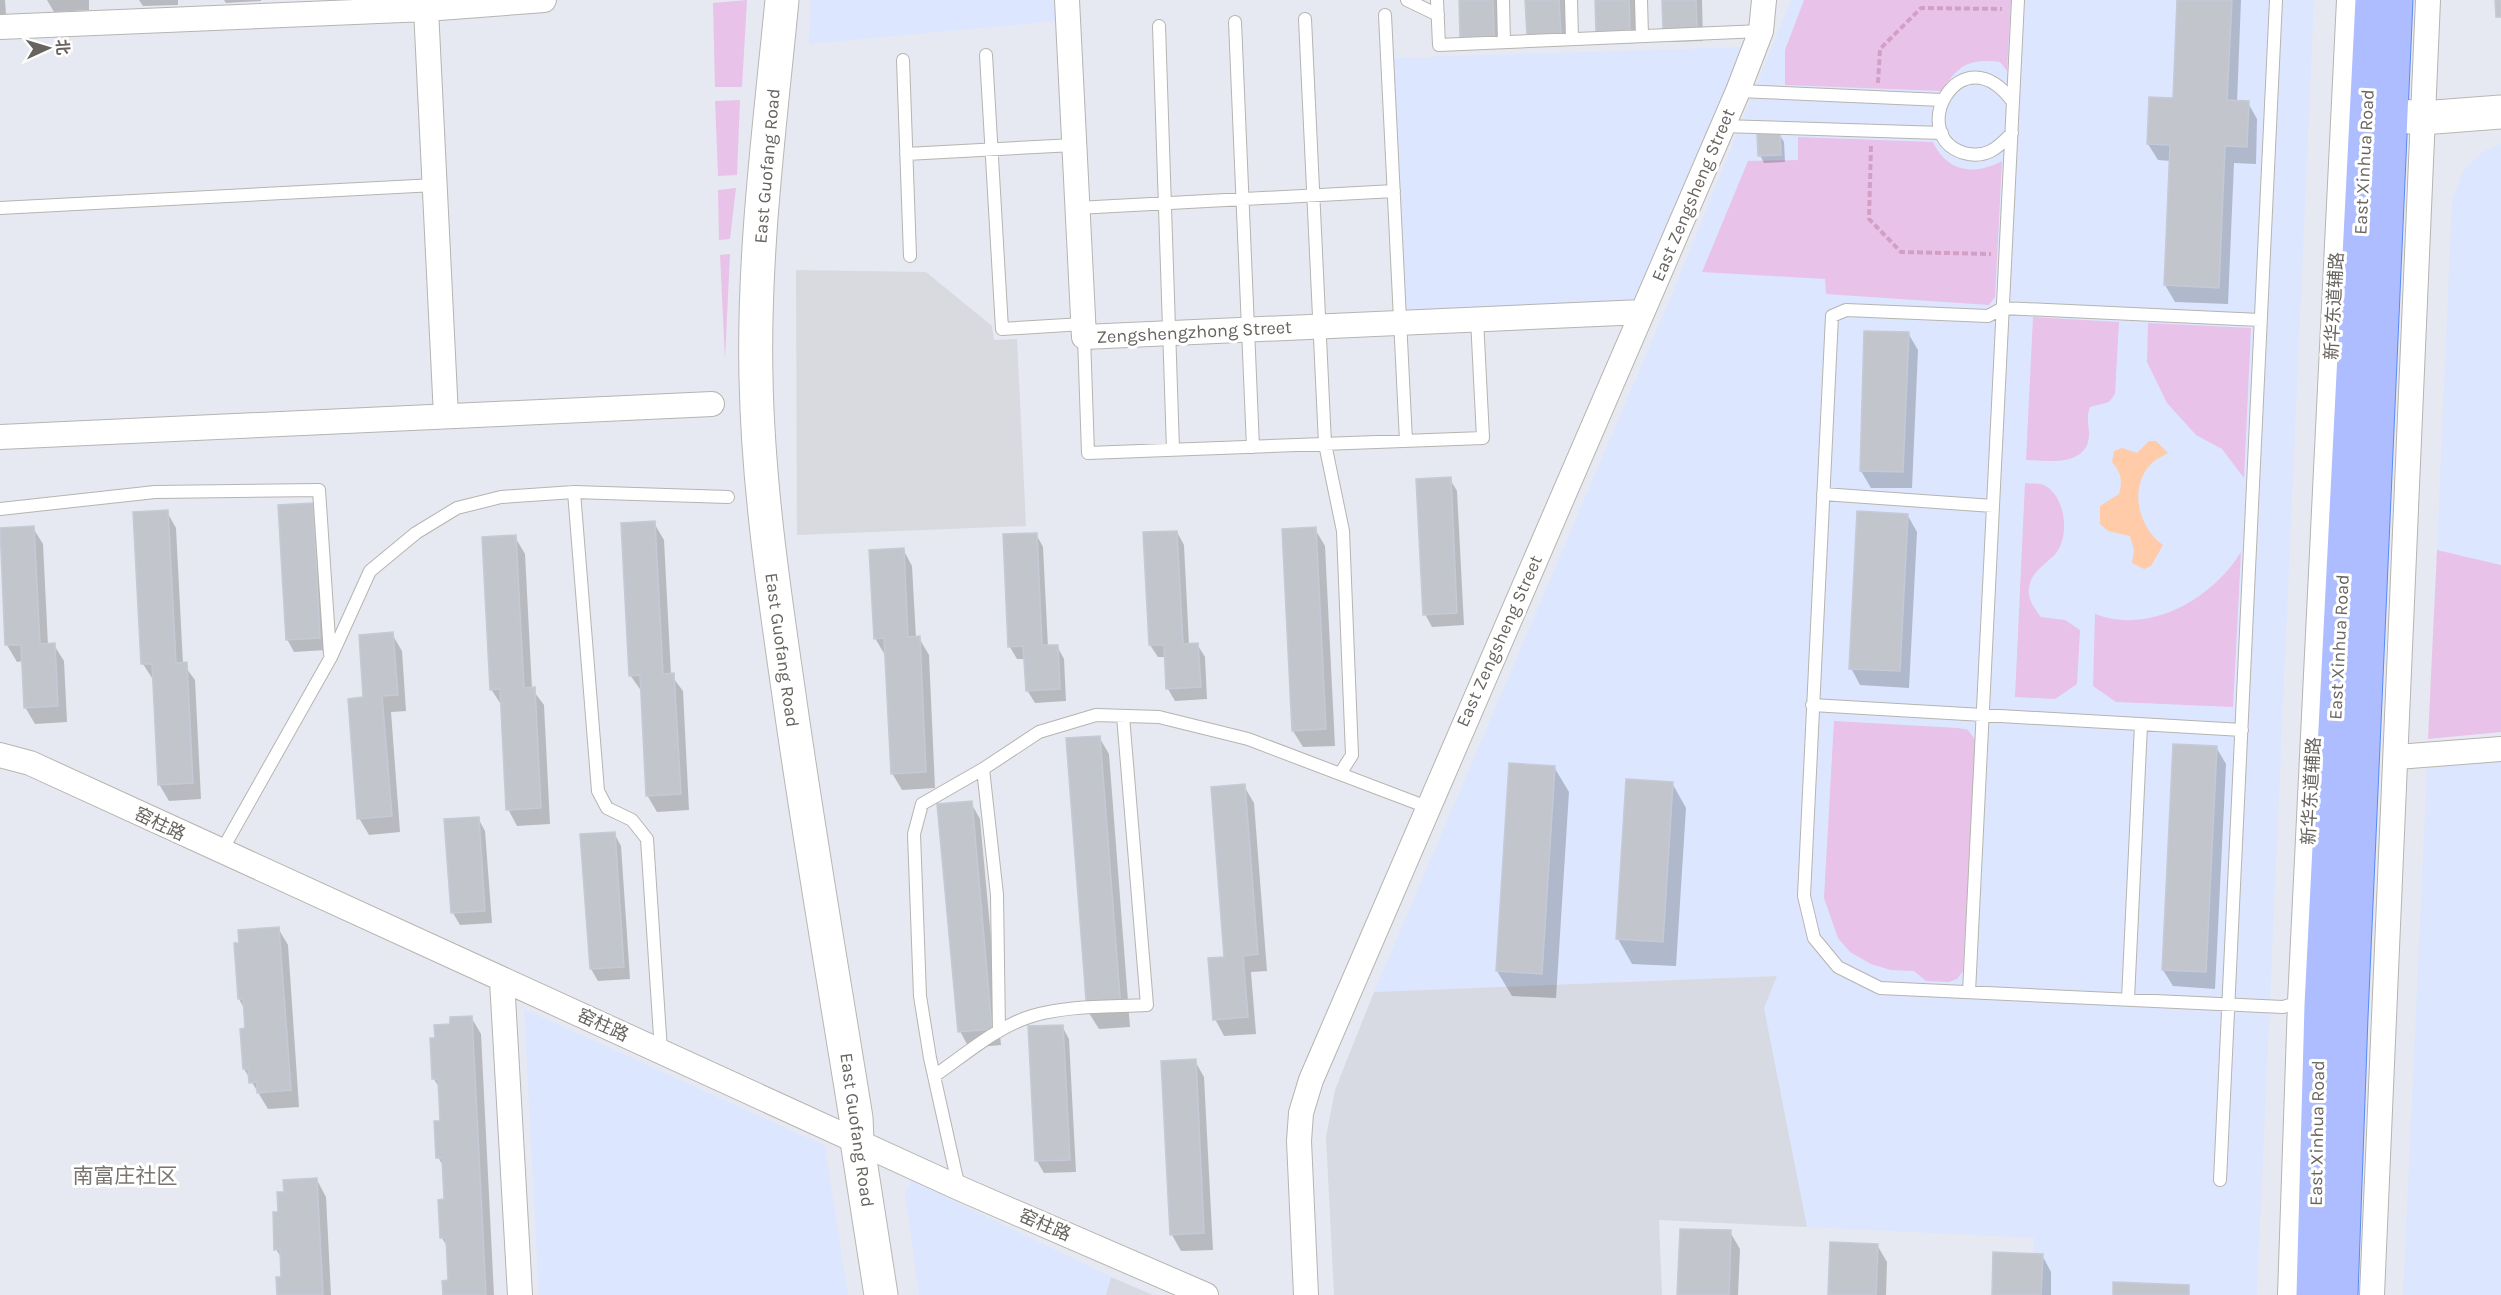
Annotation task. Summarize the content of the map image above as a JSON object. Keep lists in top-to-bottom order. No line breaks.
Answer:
{"streets":{"main road":["East Xinhua Road"],"street":["East Guofang Road","East Zengsheng Street","新华东道辅路","Zengshengzhong Street","窑柱路"]},"crossings":[["East Xinhua Road","新华东道辅路"],["East Guofang Road","窑柱路"],["East Zengsheng Street","Zengshengzhong Street"]],"districts":["南富庄社区"],"north":"right"}
